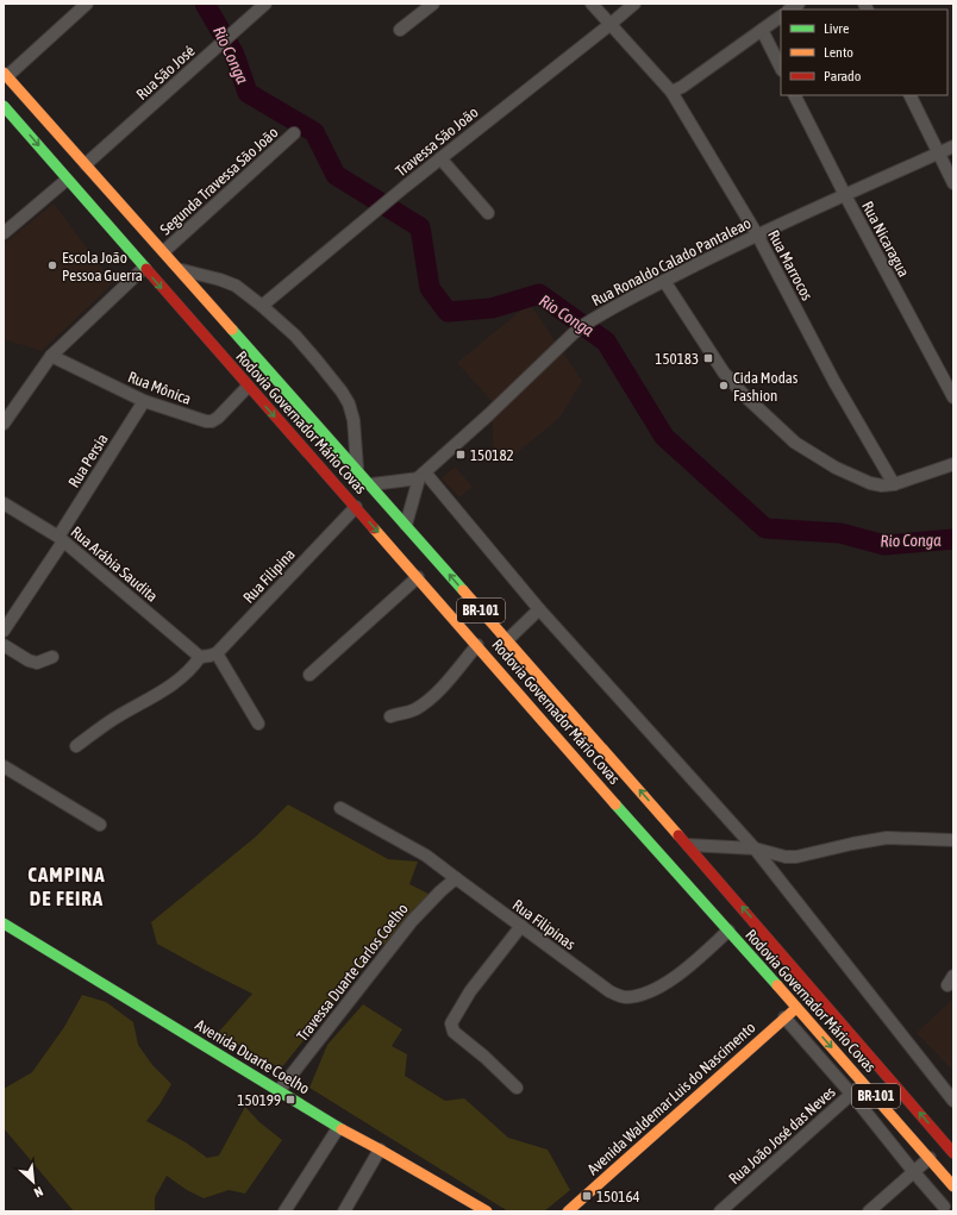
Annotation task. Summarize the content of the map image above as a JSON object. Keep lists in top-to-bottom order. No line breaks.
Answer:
{"streets":{"main road":["Rodovia Governador Mário Covas","BR-101","Avenida Duarte Coelho","Avenida Waldemar Luis do Nascimento"],"street":["Rua São José","Travessa São João","Segunda Travessa São João","Rua Nicaragua","Rua Ronaldo Calado Pantaleao","Rua Marrocos","Rua Mônica","Rua Persia","Rua Arábia Saudita","Rua Filipina","Rua Filipinas","Travessa Duarte Carlos Coelho","Rua João José das Neves"]},"crossings":[["Rua São José","Rodovia Governador Mário Covas"],["Travessa São João","Rua Marrocos"],["Segunda Travessa São João","Rodovia Governador Mário Covas"],["Rua Nicaragua","Rua Ronaldo Calado Pantaleao"],["Rua Ronaldo Calado Pantaleao","Rua Marrocos"],["Rua Mônica","Rodovia Governador Mário Covas"],["Rua Mônica","Rua Persia"],["Rodovia Governador Mário Covas","Rua Filipina"],["Rodovia Governador Mário Covas","Rua Filipinas"],["Rodovia Governador Mário Covas","Avenida Waldemar Luis do Nascimento"],["Rodovia Governador Mário Covas","Rua João José das Neves"],["Rua Persia","Rua Arábia Saudita"],["Rua Filipinas","Travessa Duarte Carlos Coelho"],["Travessa Duarte Carlos Coelho","Avenida Duarte Coelho"]],"districts":["CAMPINA DE FEIRA"],"water":["Rio Conga"],"places":{"other":["Escola João Pessoa Guerra","Cida Modas Fashion"],"transit":["150183","150182","150199","150164"]},"legend":["Livre","Lento","Parado"],"north":"bottom right"}
